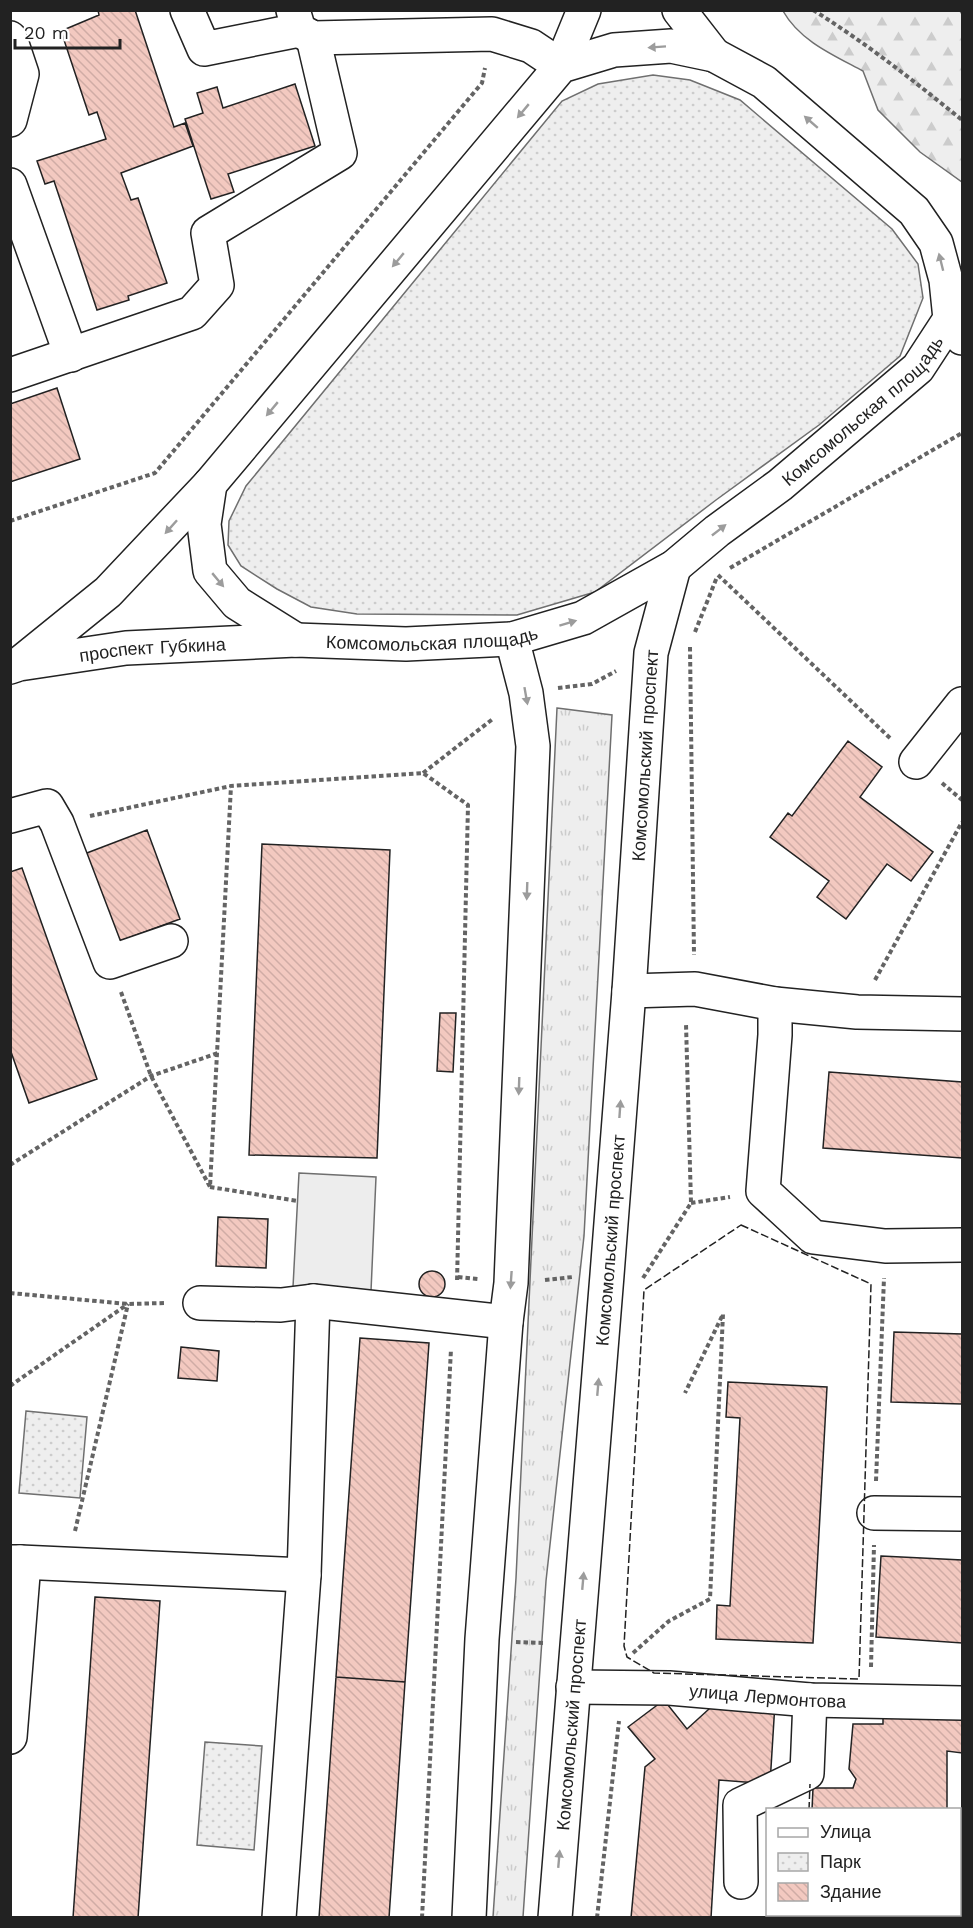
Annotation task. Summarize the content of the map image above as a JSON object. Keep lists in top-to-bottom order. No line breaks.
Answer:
{"streets":{"main road":["Комсомольская площадь","проспект Губкина","Комсомольский проспект","улица Лермонтова"]},"crossings":[["Комсомольская площадь","проспект Губкина"],["Комсомольская площадь","Комсомольский проспект"],["Комсомольский проспект","улица Лермонтова"]],"legend":["Улица","Парк","Здание"],"scale_bar":"20 m"}
